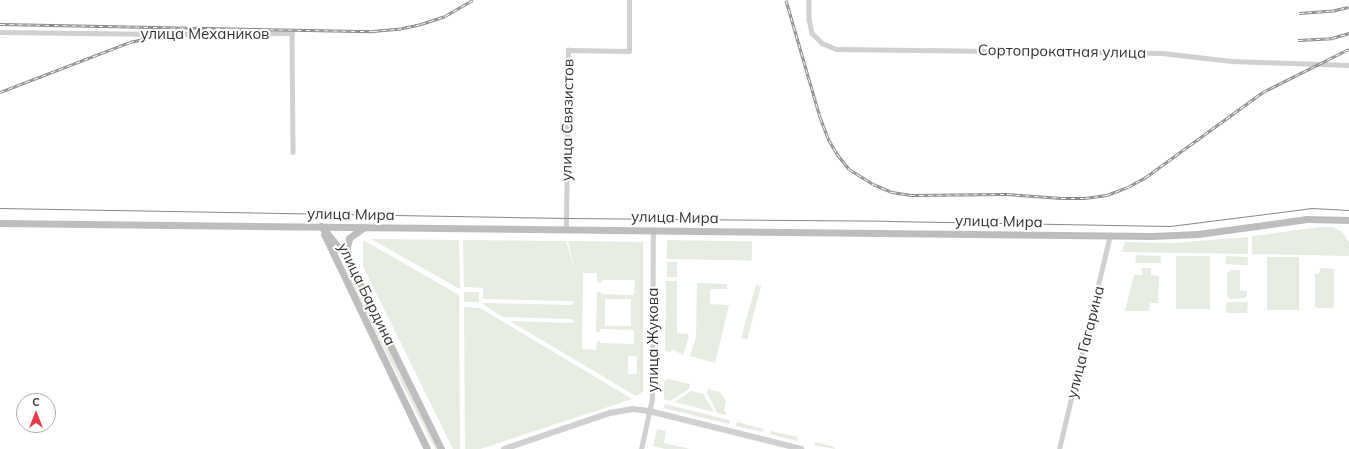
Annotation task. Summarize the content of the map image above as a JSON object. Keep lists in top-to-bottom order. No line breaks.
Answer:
{"streets":{"main road":["улица Мира","улица Бардина"],"street":["улица Механиков","Сортопрокатная улица","улица Связистов","улица Жукова","улица Гагарина"]},"crossings":[["улица Связистов","улица Мира"],["улица Мира","улица Бардина"],["улица Мира","улица Жукова"],["улица Мира","улица Гагарина"]],"north":"top"}
